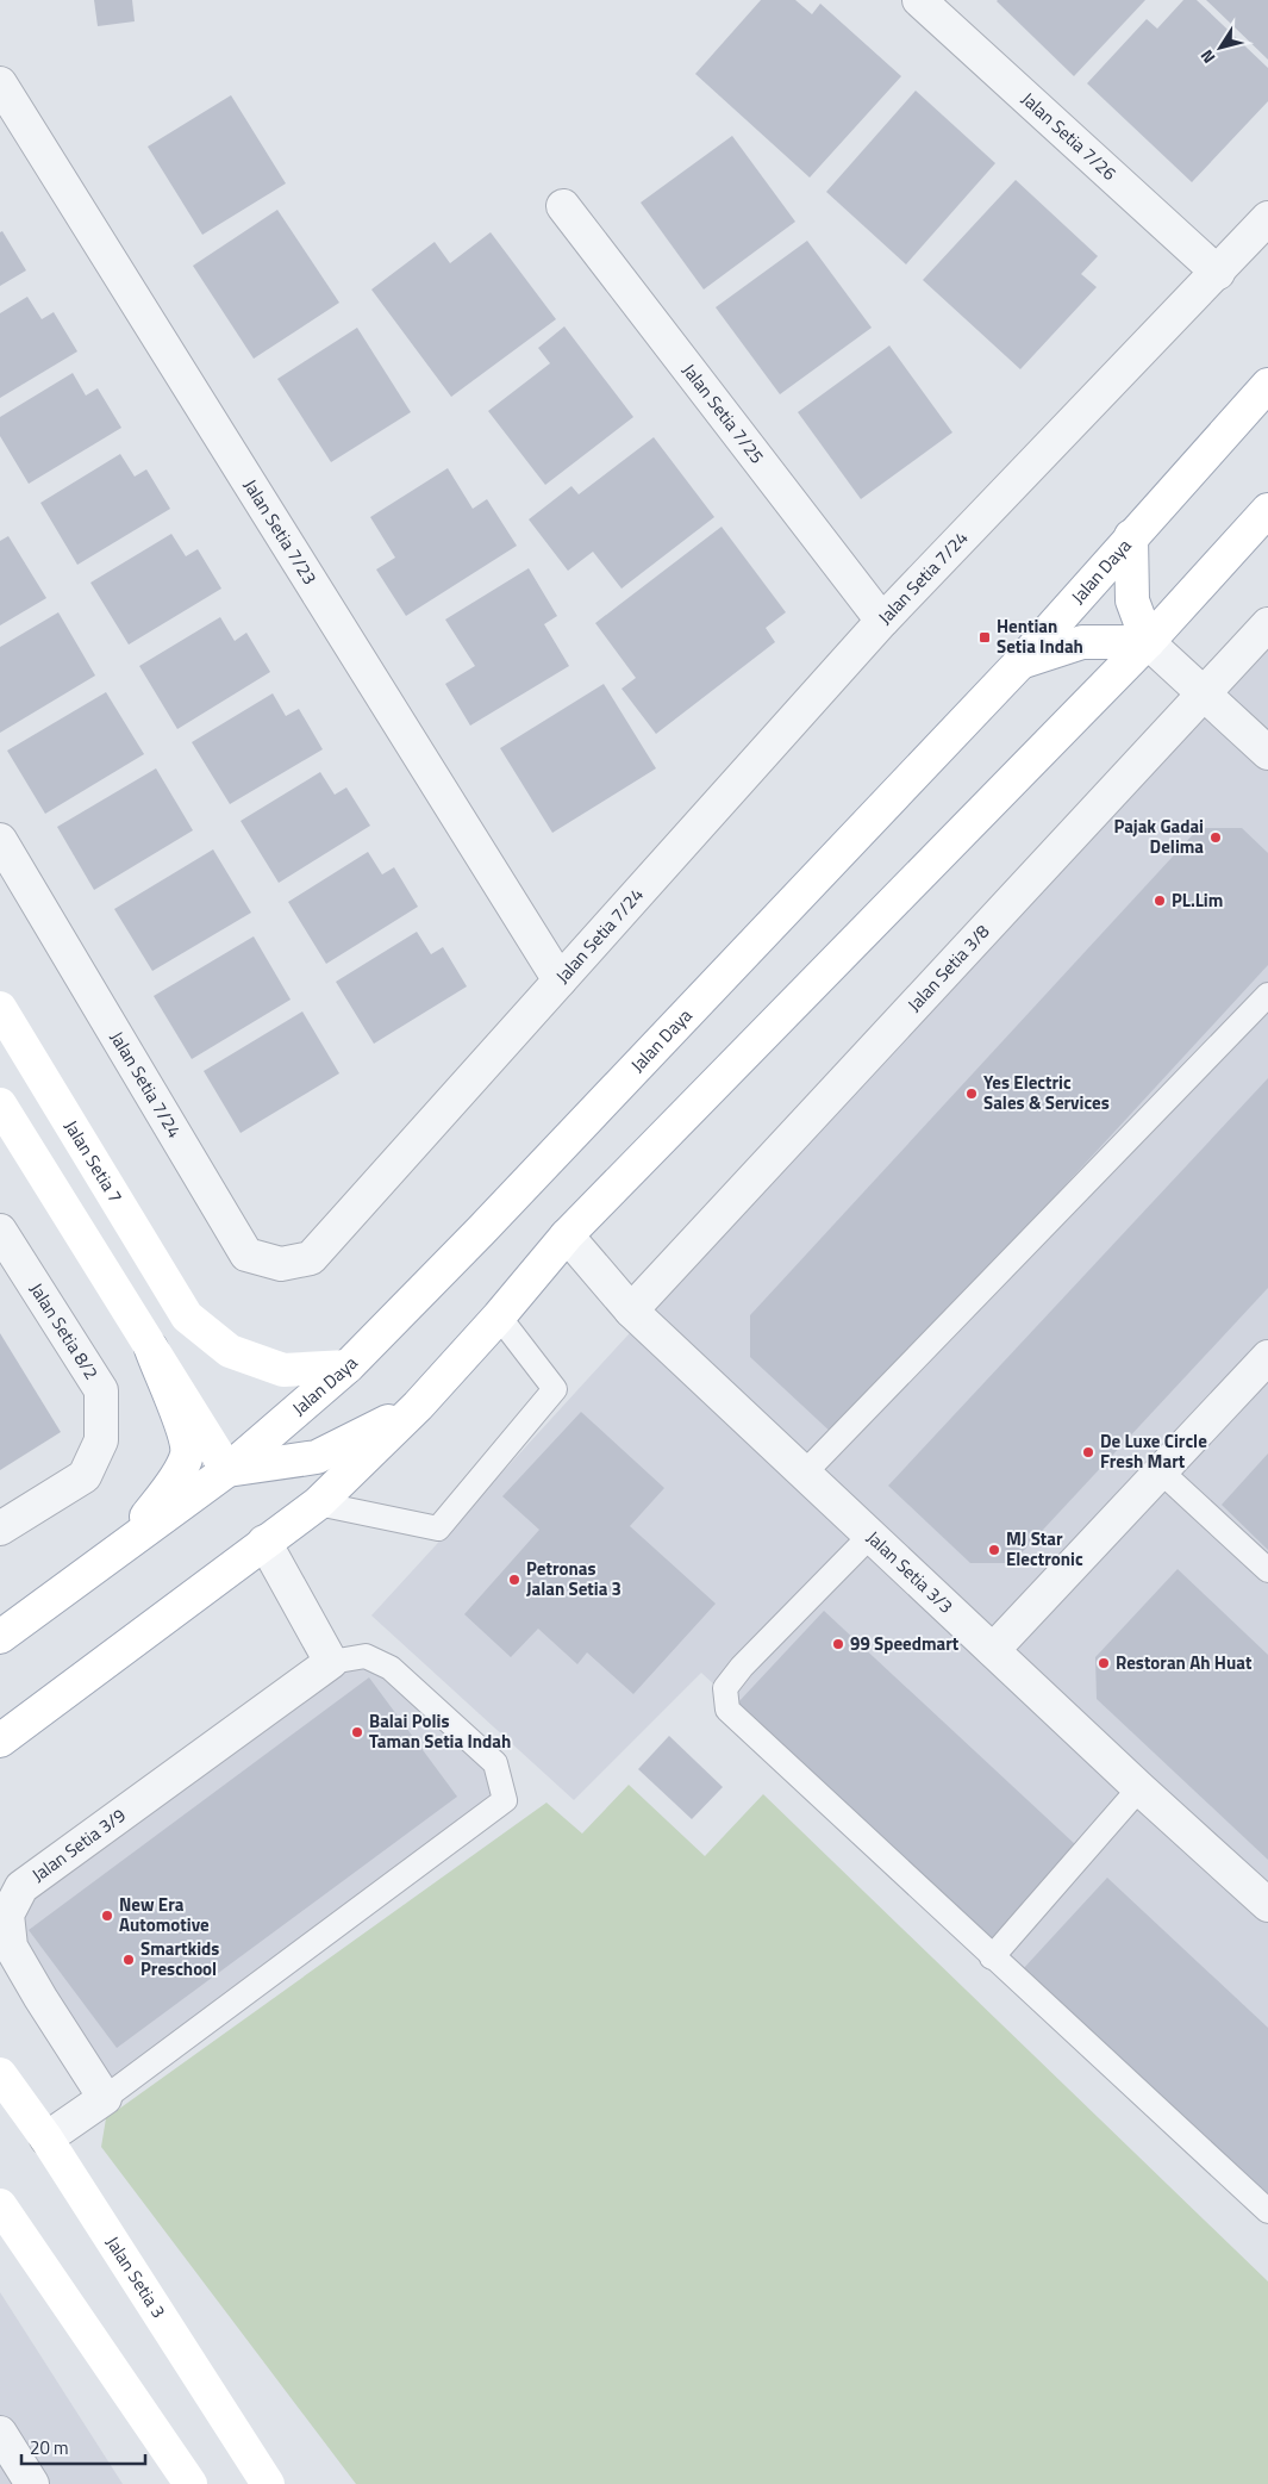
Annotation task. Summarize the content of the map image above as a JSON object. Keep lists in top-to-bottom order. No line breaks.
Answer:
{"streets":{"main road":["Jalan Daya","Jalan Setia 7","Jalan Setia 3"],"street":["Jalan Setia 7/26","Jalan Setia 7/25","Jalan Setia 7/23","Jalan Setia 7/24","Jalan Setia 3/8","Jalan Setia 8/2","Jalan Setia 3/3","Jalan Setia 3/9"]},"crossings":[["Jalan Setia 7/26","Jalan Setia 7/24"],["Jalan Setia 7/25","Jalan Setia 7/24"],["Jalan Setia 7/23","Jalan Setia 7/24"],["Jalan Daya","Jalan Setia 7"],["Jalan Setia 3/8","Jalan Setia 3/3"]],"places":{"transit":["Hentian Setia Indah"],"other":["Pajak Gadai Delima","PL.Lim","Yes Electric Sales & Services","De Luxe Circle Fresh Mart","MJ Star Electronic","Petronas Jalan Setia 3","99 Speedmart","Restoran Ah Huat","Balai Polis Taman Setia Indah","New Era Automotive","Smartkids Preschool"]},"scale_bar":"20 m","north":"bottom left"}
